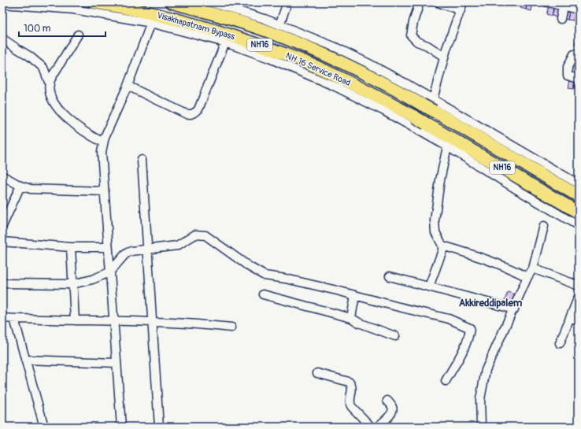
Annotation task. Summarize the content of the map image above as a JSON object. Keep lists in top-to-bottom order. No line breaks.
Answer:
{"streets":{"highway":["Visakhapatnam Bypass","NH16"],"street":["NH 16 Service Road"]},"crossings":[["Visakhapatnam Bypass","NH16"],["Visakhapatnam Bypass","NH 16 Service Road"],["NH16","NH 16 Service Road"]],"districts":["Akkireddipalem"],"scale_bar":"100 m"}
